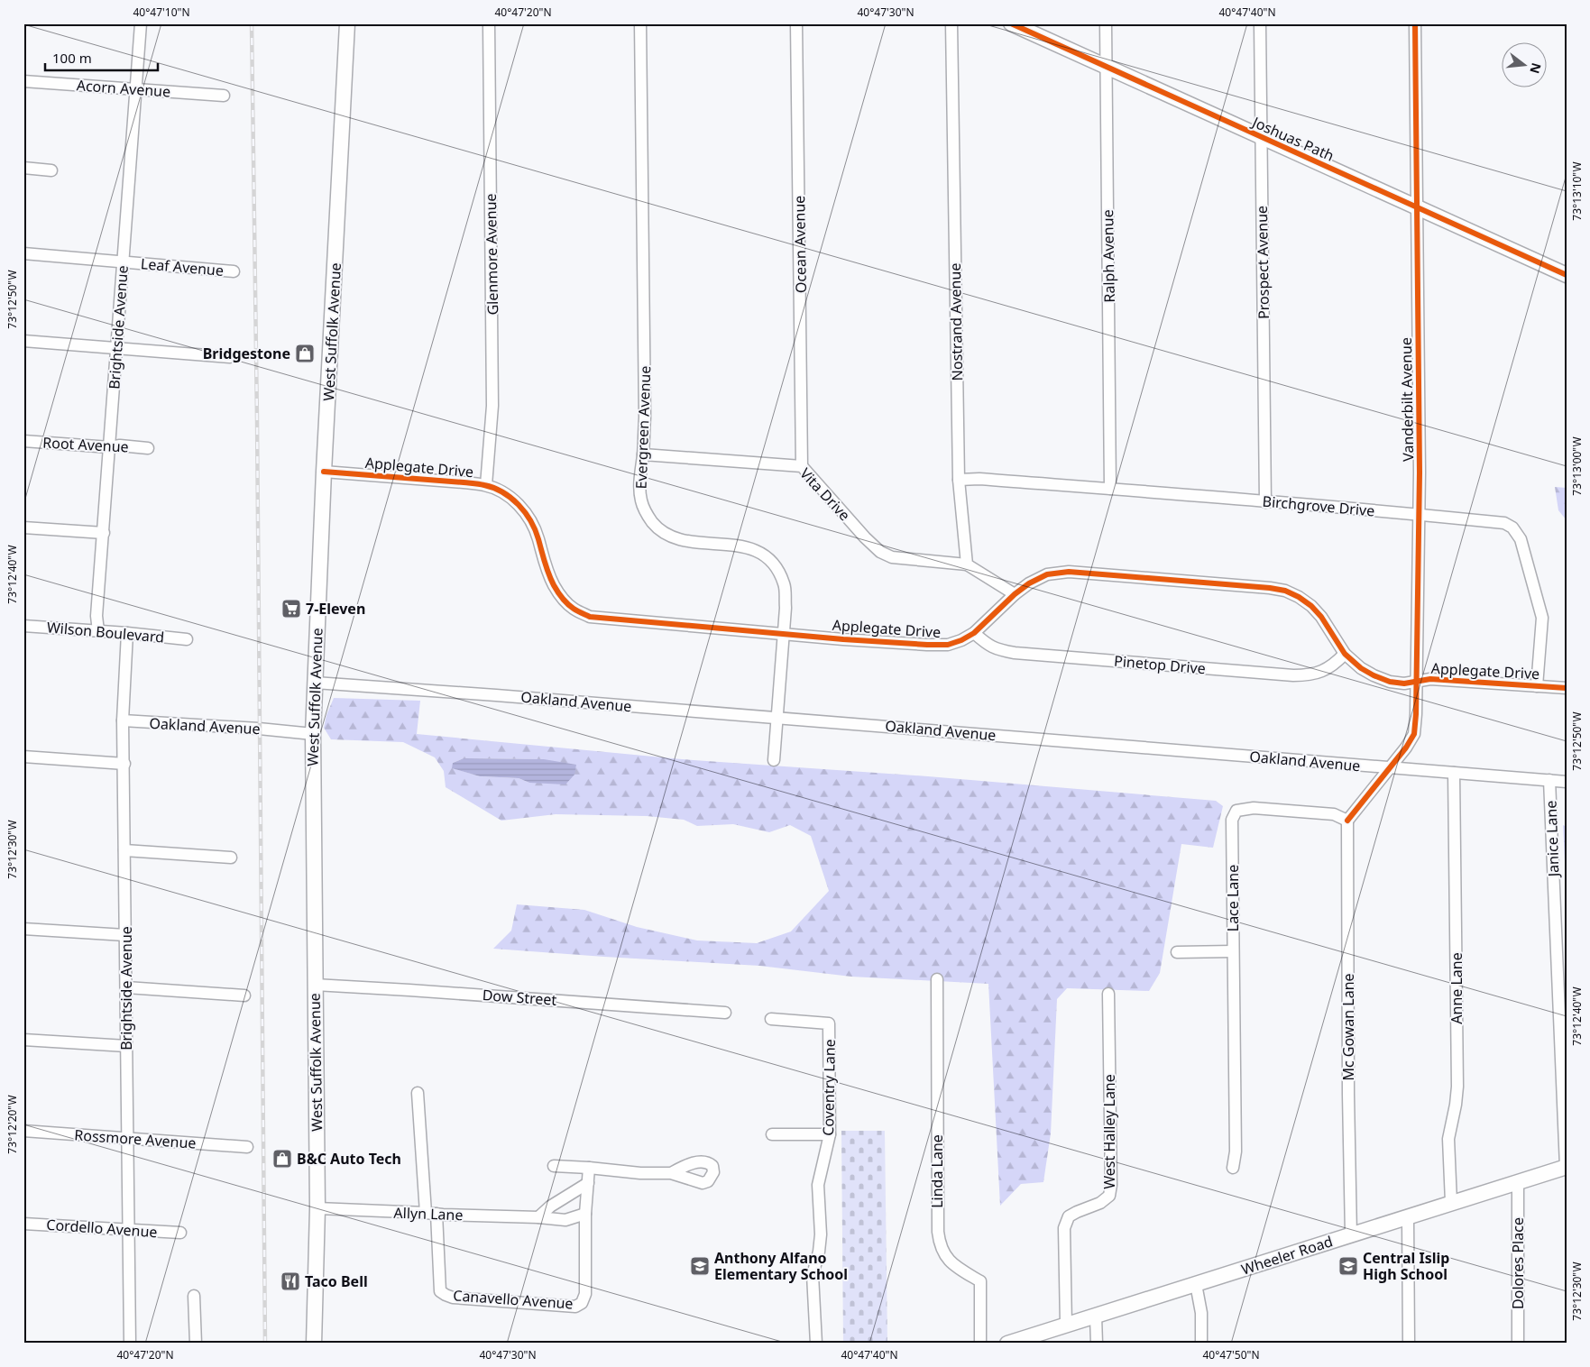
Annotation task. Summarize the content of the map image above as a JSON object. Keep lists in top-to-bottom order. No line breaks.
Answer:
{"streets":{"main road":["Joshuas Path","West Suffolk Avenue","Wheeler Road"],"street":["Acorn Avenue","Ocean Avenue","Glenmore Avenue","Ralph Avenue","Prospect Avenue","Leaf Avenue","Nostrand Avenue","Brightside Avenue","Vanderbilt Avenue","Evergreen Avenue","Root Avenue","Applegate Drive","Vita Drive","Birchgrove Drive","Wilson Boulevard","Pinetop Drive","Oakland Avenue","Janice Lane","Lace Lane","Anne Lane","Dow Street","Mc Gowan Lane","Coventry Lane","West Halley Lane","Rossmore Avenue","Linda Lane","Allyn Lane","Cordello Avenue","Dolores Place","Canavello Avenue"]},"crossings":[["Acorn Avenue","Brightside Avenue"],["Joshuas Path","Ralph Avenue"],["Joshuas Path","Prospect Avenue"],["Joshuas Path","Vanderbilt Avenue"],["Ocean Avenue","Vita Drive"],["Glenmore Avenue","Applegate Drive"],["Ralph Avenue","Birchgrove Drive"],["Prospect Avenue","Birchgrove Drive"],["Leaf Avenue","Brightside Avenue"],["Nostrand Avenue","Vita Drive"],["Nostrand Avenue","Birchgrove Drive"],["Brightside Avenue","Root Avenue"],["Brightside Avenue","Wilson Boulevard"],["Brightside Avenue","Oakland Avenue"],["Brightside Avenue","Rossmore Avenue"],["Brightside Avenue","Cordello Avenue"],["West Suffolk Avenue","Applegate Drive"],["West Suffolk Avenue","Oakland Avenue"],["West Suffolk Avenue","Dow Street"],["West Suffolk Avenue","Allyn Lane"],["Vanderbilt Avenue","Applegate Drive"],["Vanderbilt Avenue","Birchgrove Drive"],["Vanderbilt Avenue","Oakland Avenue"],["Evergreen Avenue","Applegate Drive"],["Evergreen Avenue","Vita Drive"],["Evergreen Avenue","Oakland Avenue"],["Applegate Drive","Birchgrove Drive"],["Applegate Drive","Pinetop Drive"],["Oakland Avenue","Janice Lane"],["Oakland Avenue","Anne Lane"],["Janice Lane","Wheeler Road"],["Lace Lane","Mc Gowan Lane"],["Anne Lane","Wheeler Road"],["Mc Gowan Lane","Wheeler Road"],["West Halley Lane","Wheeler Road"],["Allyn Lane","Canavello Avenue"],["Wheeler Road","Dolores Place"]],"places":{"shop":["Bridgestone","B&C Auto Tech"],"supermarket":["7-Eleven"],"school or university":["Anthony Alfano Elementary School","Central Islip High School"],"restaurant":["Taco Bell"]},"scale_bar":"100 m","north":"right","coordinates":["40°47'10\"N","40°47'20\"N","40°47'30\"N","40°47'40\"N","73°13'10\"W","73°12'50\"W","73°13'00\"W","73°12'40\"W","73°12'30\"W","73°12'20\"W","40°47'50\"N"]}
